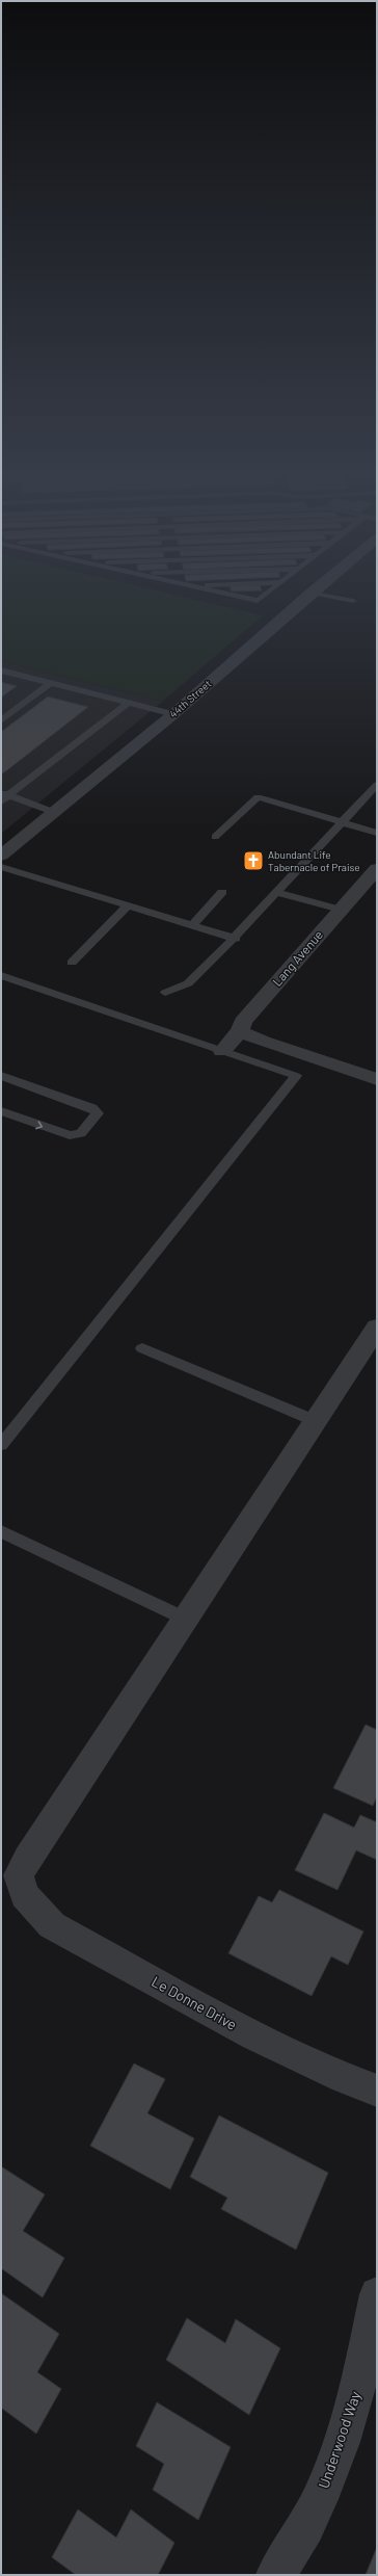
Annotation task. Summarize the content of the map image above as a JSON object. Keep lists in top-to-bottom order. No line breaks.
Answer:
{"streets":{"street":["44th Street","Lang Avenue","Le Donne Drive","Underwood Way"]},"places":{"church":["Abundant Life Tabernacle of Praise"]}}
